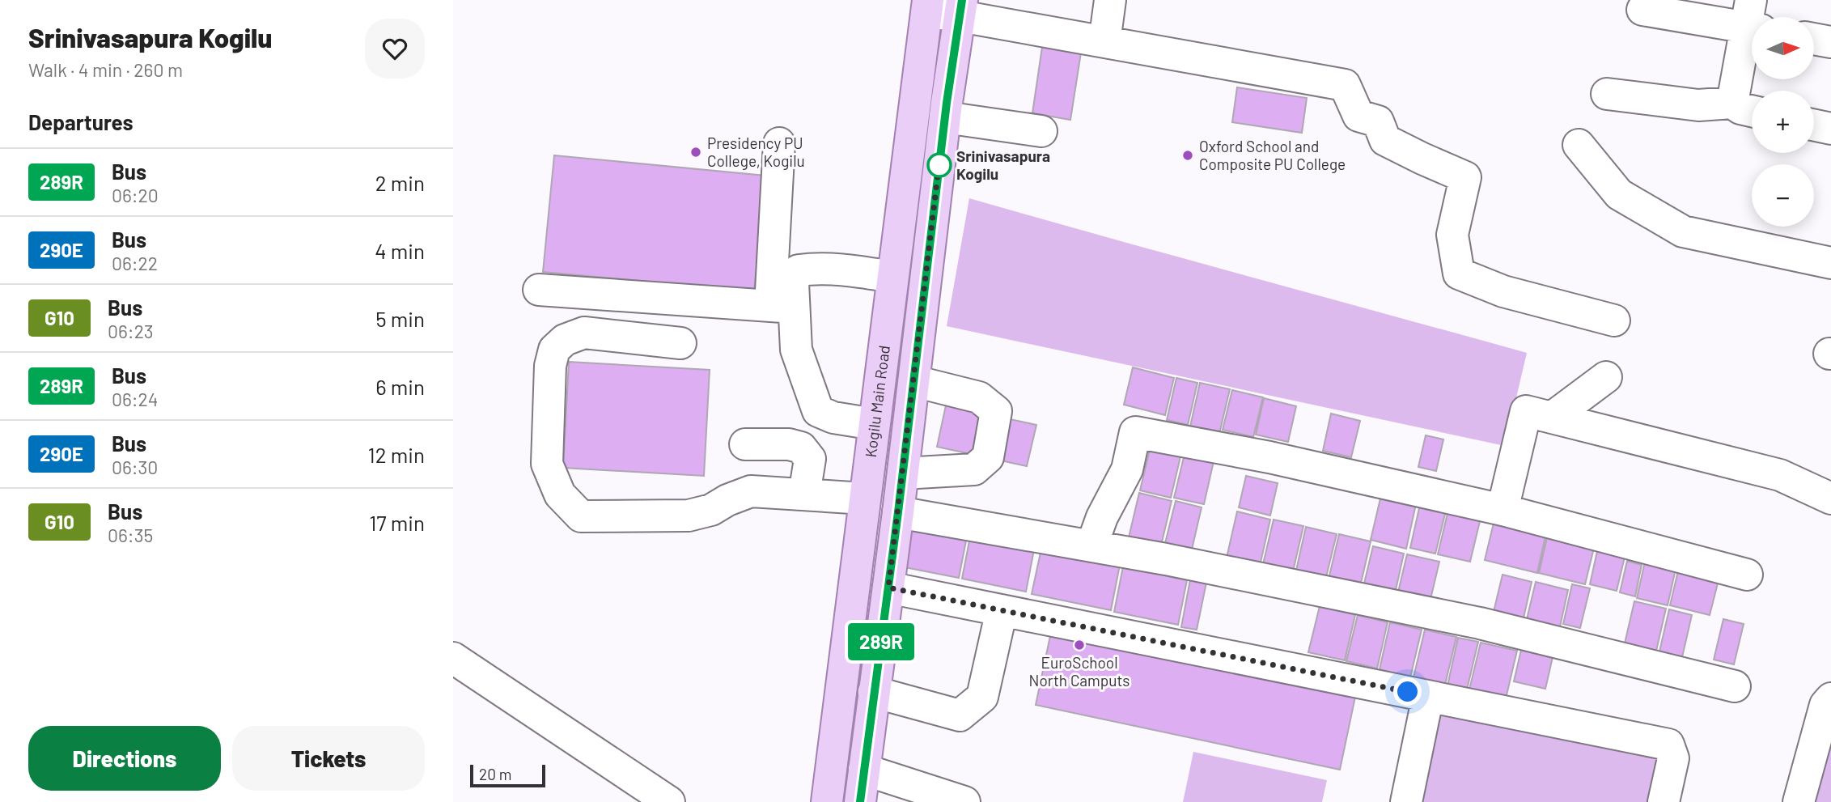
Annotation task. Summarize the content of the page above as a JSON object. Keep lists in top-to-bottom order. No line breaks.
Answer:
{"streets":{"main road":["Kogilu Main Road"]},"places":["Presidency PU College, Kogilu","Oxford School and Composite PU College","Srinivasapura Kogilu","EuroSchool North Camputs"],"lines":["bus line 289R"],"scale_bar":"20 m","north":"right","page":{"heading":[["Srinivasapura Kogilu","Walk · 4 min · 260 m"],"Departures"],"on_map":"289R","map_buttons":["+","−"],"list":[{"mark":"289R","name":"Bus","note":"06:20","value":"2 min"},{"mark":"290E","name":"Bus","note":"06:22","value":"4 min"},{"mark":"G10","name":"Bus","note":"06:23","value":"5 min"},{"mark":"289R","name":"Bus","note":"06:24","value":"6 min"},{"mark":"290E","name":"Bus","note":"06:30","value":"12 min"},{"mark":"G10","name":"Bus","note":"06:35","value":"17 min"}],"buttons":["Directions","Tickets"],"scale":"20 m"}}
